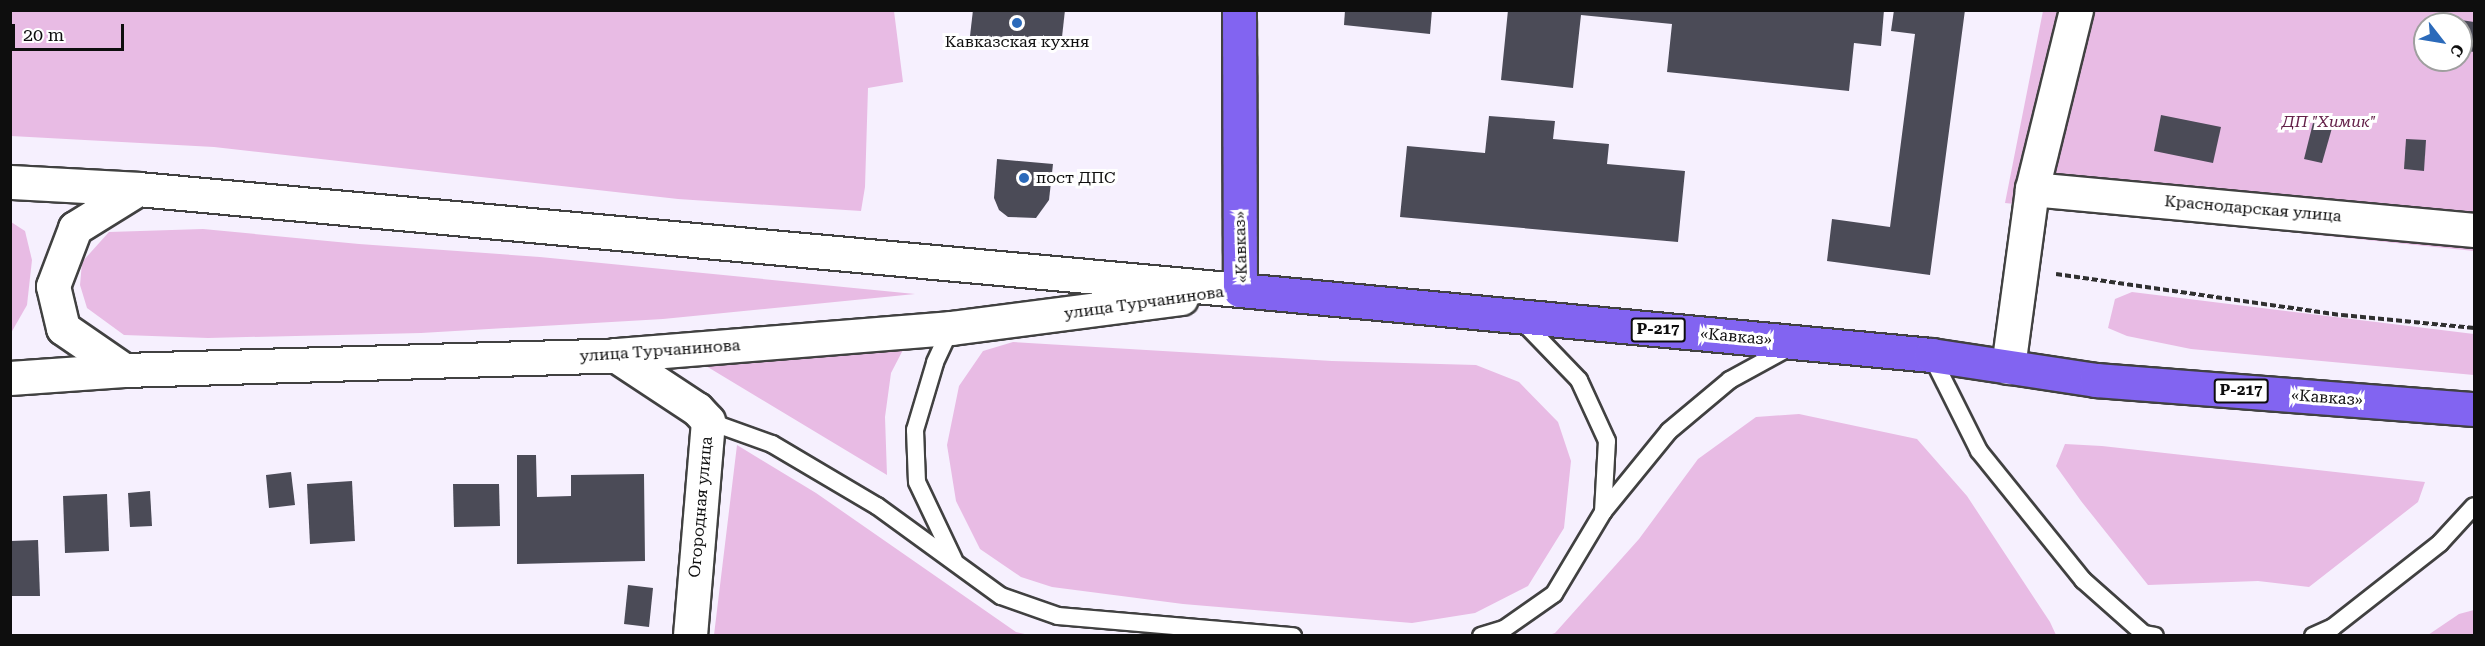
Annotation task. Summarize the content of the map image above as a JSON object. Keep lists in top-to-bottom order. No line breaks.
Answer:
{"streets":{"highway":["«Кавказ»","Р-217"],"street":["Краснодарская улица","улица Турчанинова","Огородная улица"]},"crossings":[["«Кавказ»","улица Турчанинова"],["улица Турчанинова","Огородная улица"]],"parks":["ДП \"Химик\""],"places":["Кавказская кухня","пост ДПС"],"scale_bar":"20 m","north":"bottom right"}
